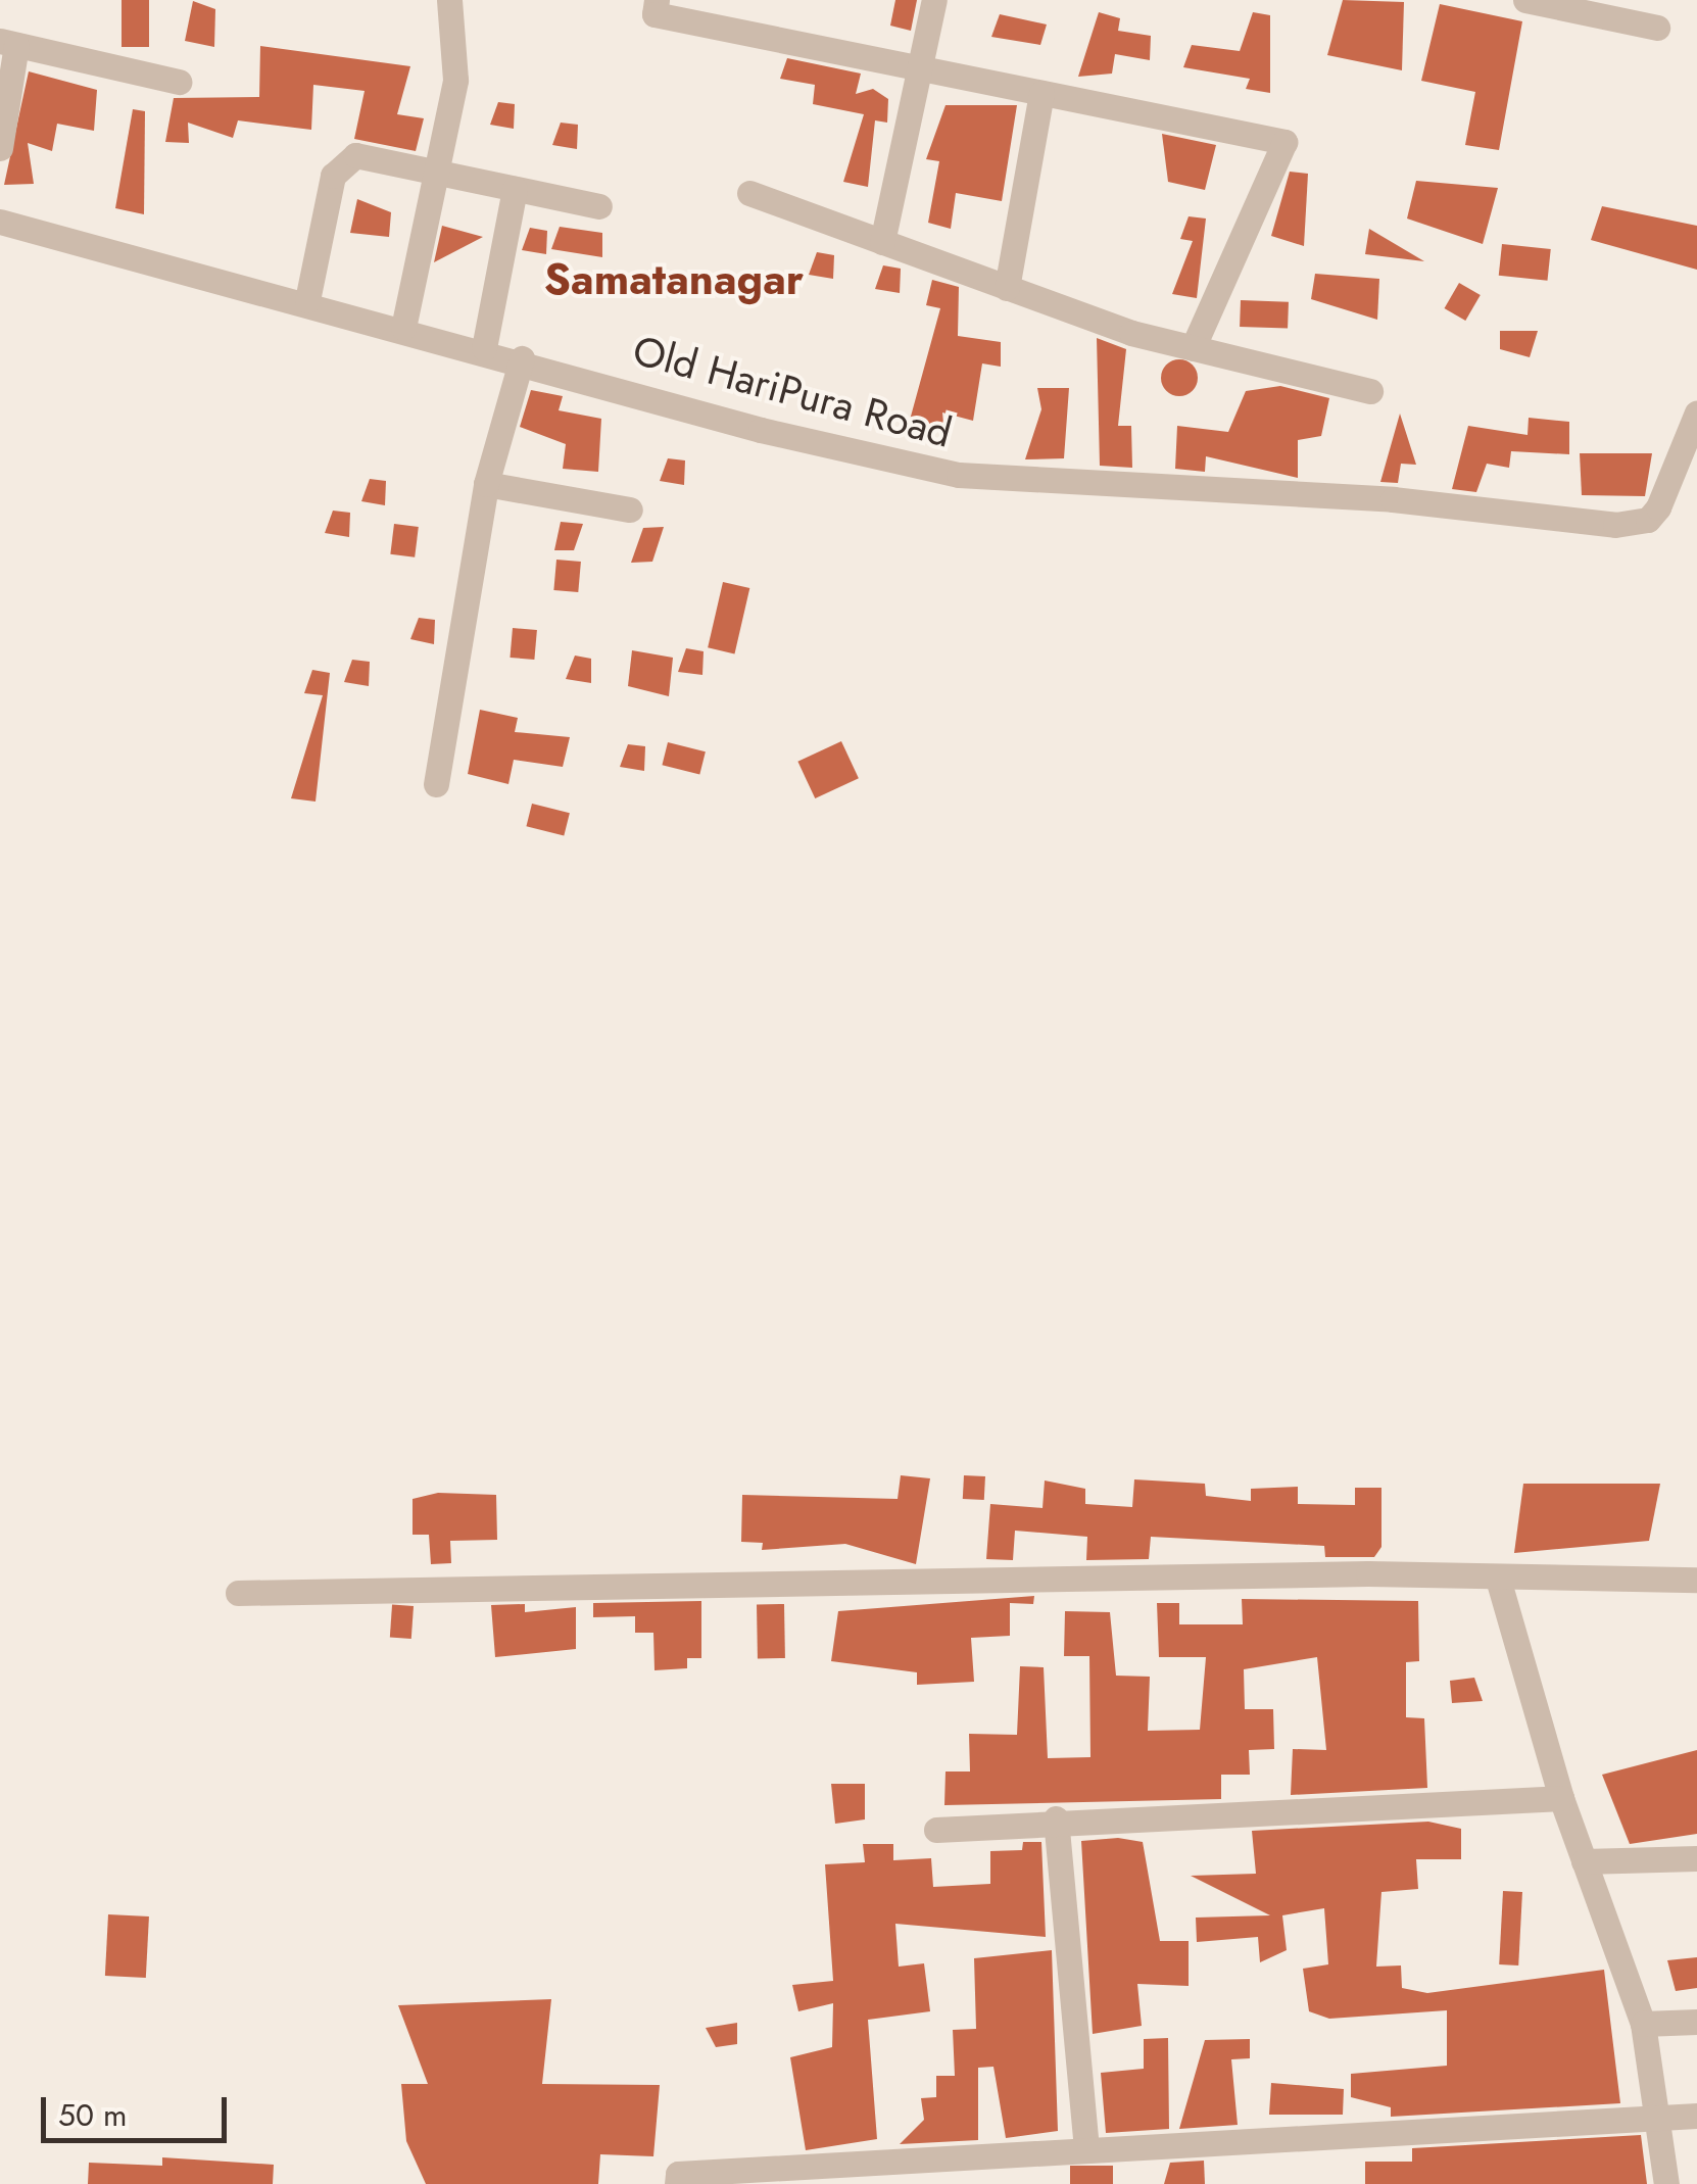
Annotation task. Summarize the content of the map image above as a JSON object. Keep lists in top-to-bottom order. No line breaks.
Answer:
{"streets":{"street":["Old HariPura Road"]},"districts":["Samatanagar"],"scale_bar":"50 m"}
